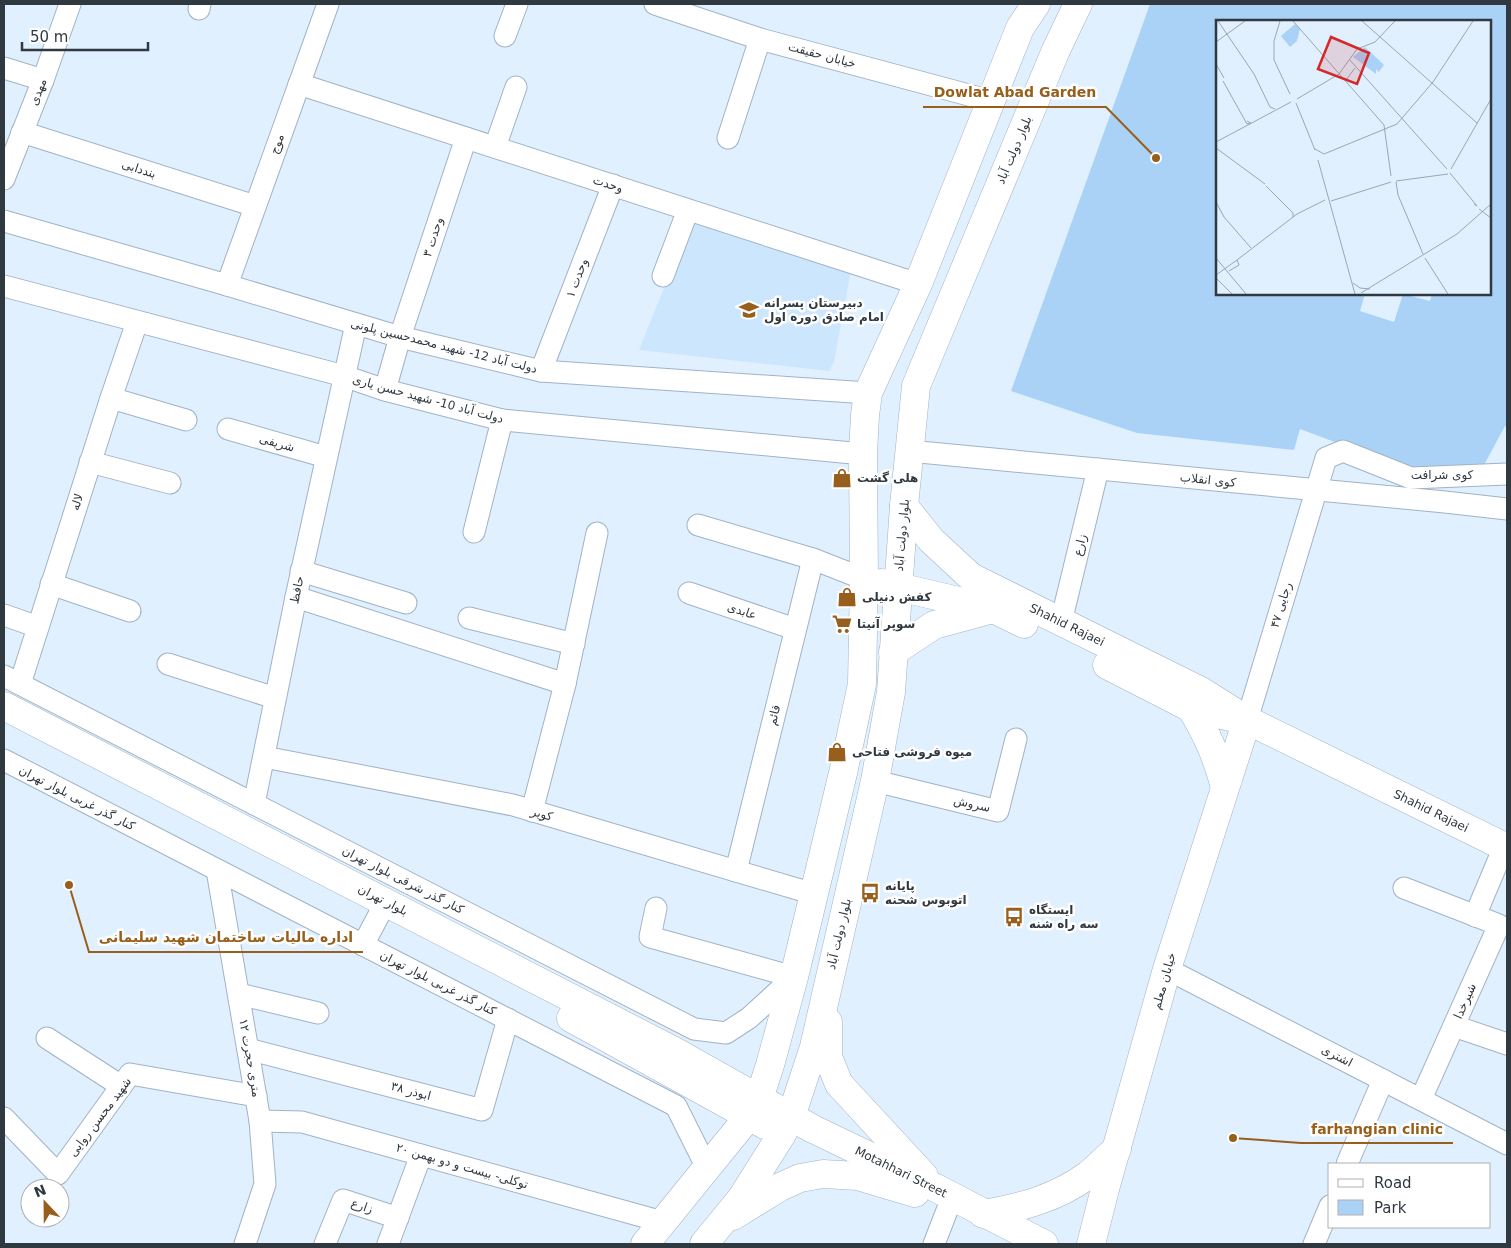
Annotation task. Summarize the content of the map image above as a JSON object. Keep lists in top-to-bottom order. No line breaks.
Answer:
{"streets":{"main road":["بلوار دولت آباد","Shahid Rajaei","بلوار تهران","خیابان معلم","Motahhari Street"],"street":["خیابان حقیقت","مهدی","موج","بنددابی","وحدت","وحدت ۳","وحدت ۱","دولت آباد 12- شهید محمدحسین پلونی","دولت آباد 10- شهید حسن یاری","شریفی","کوی شرافت","کوی انقلاب","لاله","زارع","حافظ","رجایی ۴۷","عابدی","قائم","کنار گذر غربی بلوار تهران","سروش","کویر","کنار گذر شرقی بلوار تهران","شیرخدا","اشتری","۱۲ متری حجرت","۳۸ ابوذر","شهید محسن روایی","توکلی- بیست و دو بهمن ۲۰"]},"crossings":[["مهدی","بنددابی"],["موج","بنددابی"],["موج","وحدت"],["موج","دولت آباد 12- شهید محمدحسین پلونی"],["بلوار دولت آباد","کوی انقلاب"],["بلوار دولت آباد","Shahid Rajaei"],["بلوار دولت آباد","سروش"],["بلوار دولت آباد","Motahhari Street"],["وحدت","وحدت ۳"],["وحدت","وحدت ۱"],["وحدت ۳","دولت آباد 12- شهید محمدحسین پلونی"],["وحدت ۳","دولت آباد 10- شهید حسن یاری"],["وحدت ۱","دولت آباد 12- شهید محمدحسین پلونی"],["دولت آباد 12- شهید محمدحسین پلونی","حافظ"],["دولت آباد 10- شهید حسن یاری","لاله"],["دولت آباد 10- شهید حسن یاری","حافظ"],["شریفی","حافظ"],["کوی شرافت","کوی انقلاب"],["کوی شرافت","رجایی ۴۷"],["کوی انقلاب","زارع"],["کوی انقلاب","رجایی ۴۷"],["لاله","کنار گذر شرقی بلوار تهران"],["زارع","Shahid Rajaei"],["حافظ","کویر"],["حافظ","کنار گذر شرقی بلوار تهران"],["رجایی ۴۷","Shahid Rajaei"],["رجایی ۴۷","خیابان معلم"],["عابدی","قائم"],["Shahid Rajaei","خیابان معلم"],["قائم","کویر"],["کنار گذر غربی بلوار تهران","۱۲ متری حجرت"],["کنار گذر غربی بلوار تهران","۳۸ ابوذر"],["بلوار تهران","Motahhari Street"],["خیابان معلم","اشتری"],["شیرخدا","اشتری"],["۱۲ متری حجرت","۳۸ ابوذر"],["۱۲ متری حجرت","شهید محسن روایی"],["۱۲ متری حجرت","توکلی- بیست و دو بهمن ۲۰"]],"places":{"other":["Dowlat Abad Garden","اداره مالیات ساختمان شهید سلیمانی","farhangian clinic"],"school or university":["دبیرستان پسرانه امام صادق دوره اول"],"shop":["هلى گشت","کفش دنیلی","میوه فروشی فتاحی"],"supermarket":["سوپر آنیتا"],"bus stop":["پایانه اتوبوس شحنه","ایستگاه سه راه شنه"]},"legend":["Road","Park"],"scale_bar":"50 m","north":"top"}
